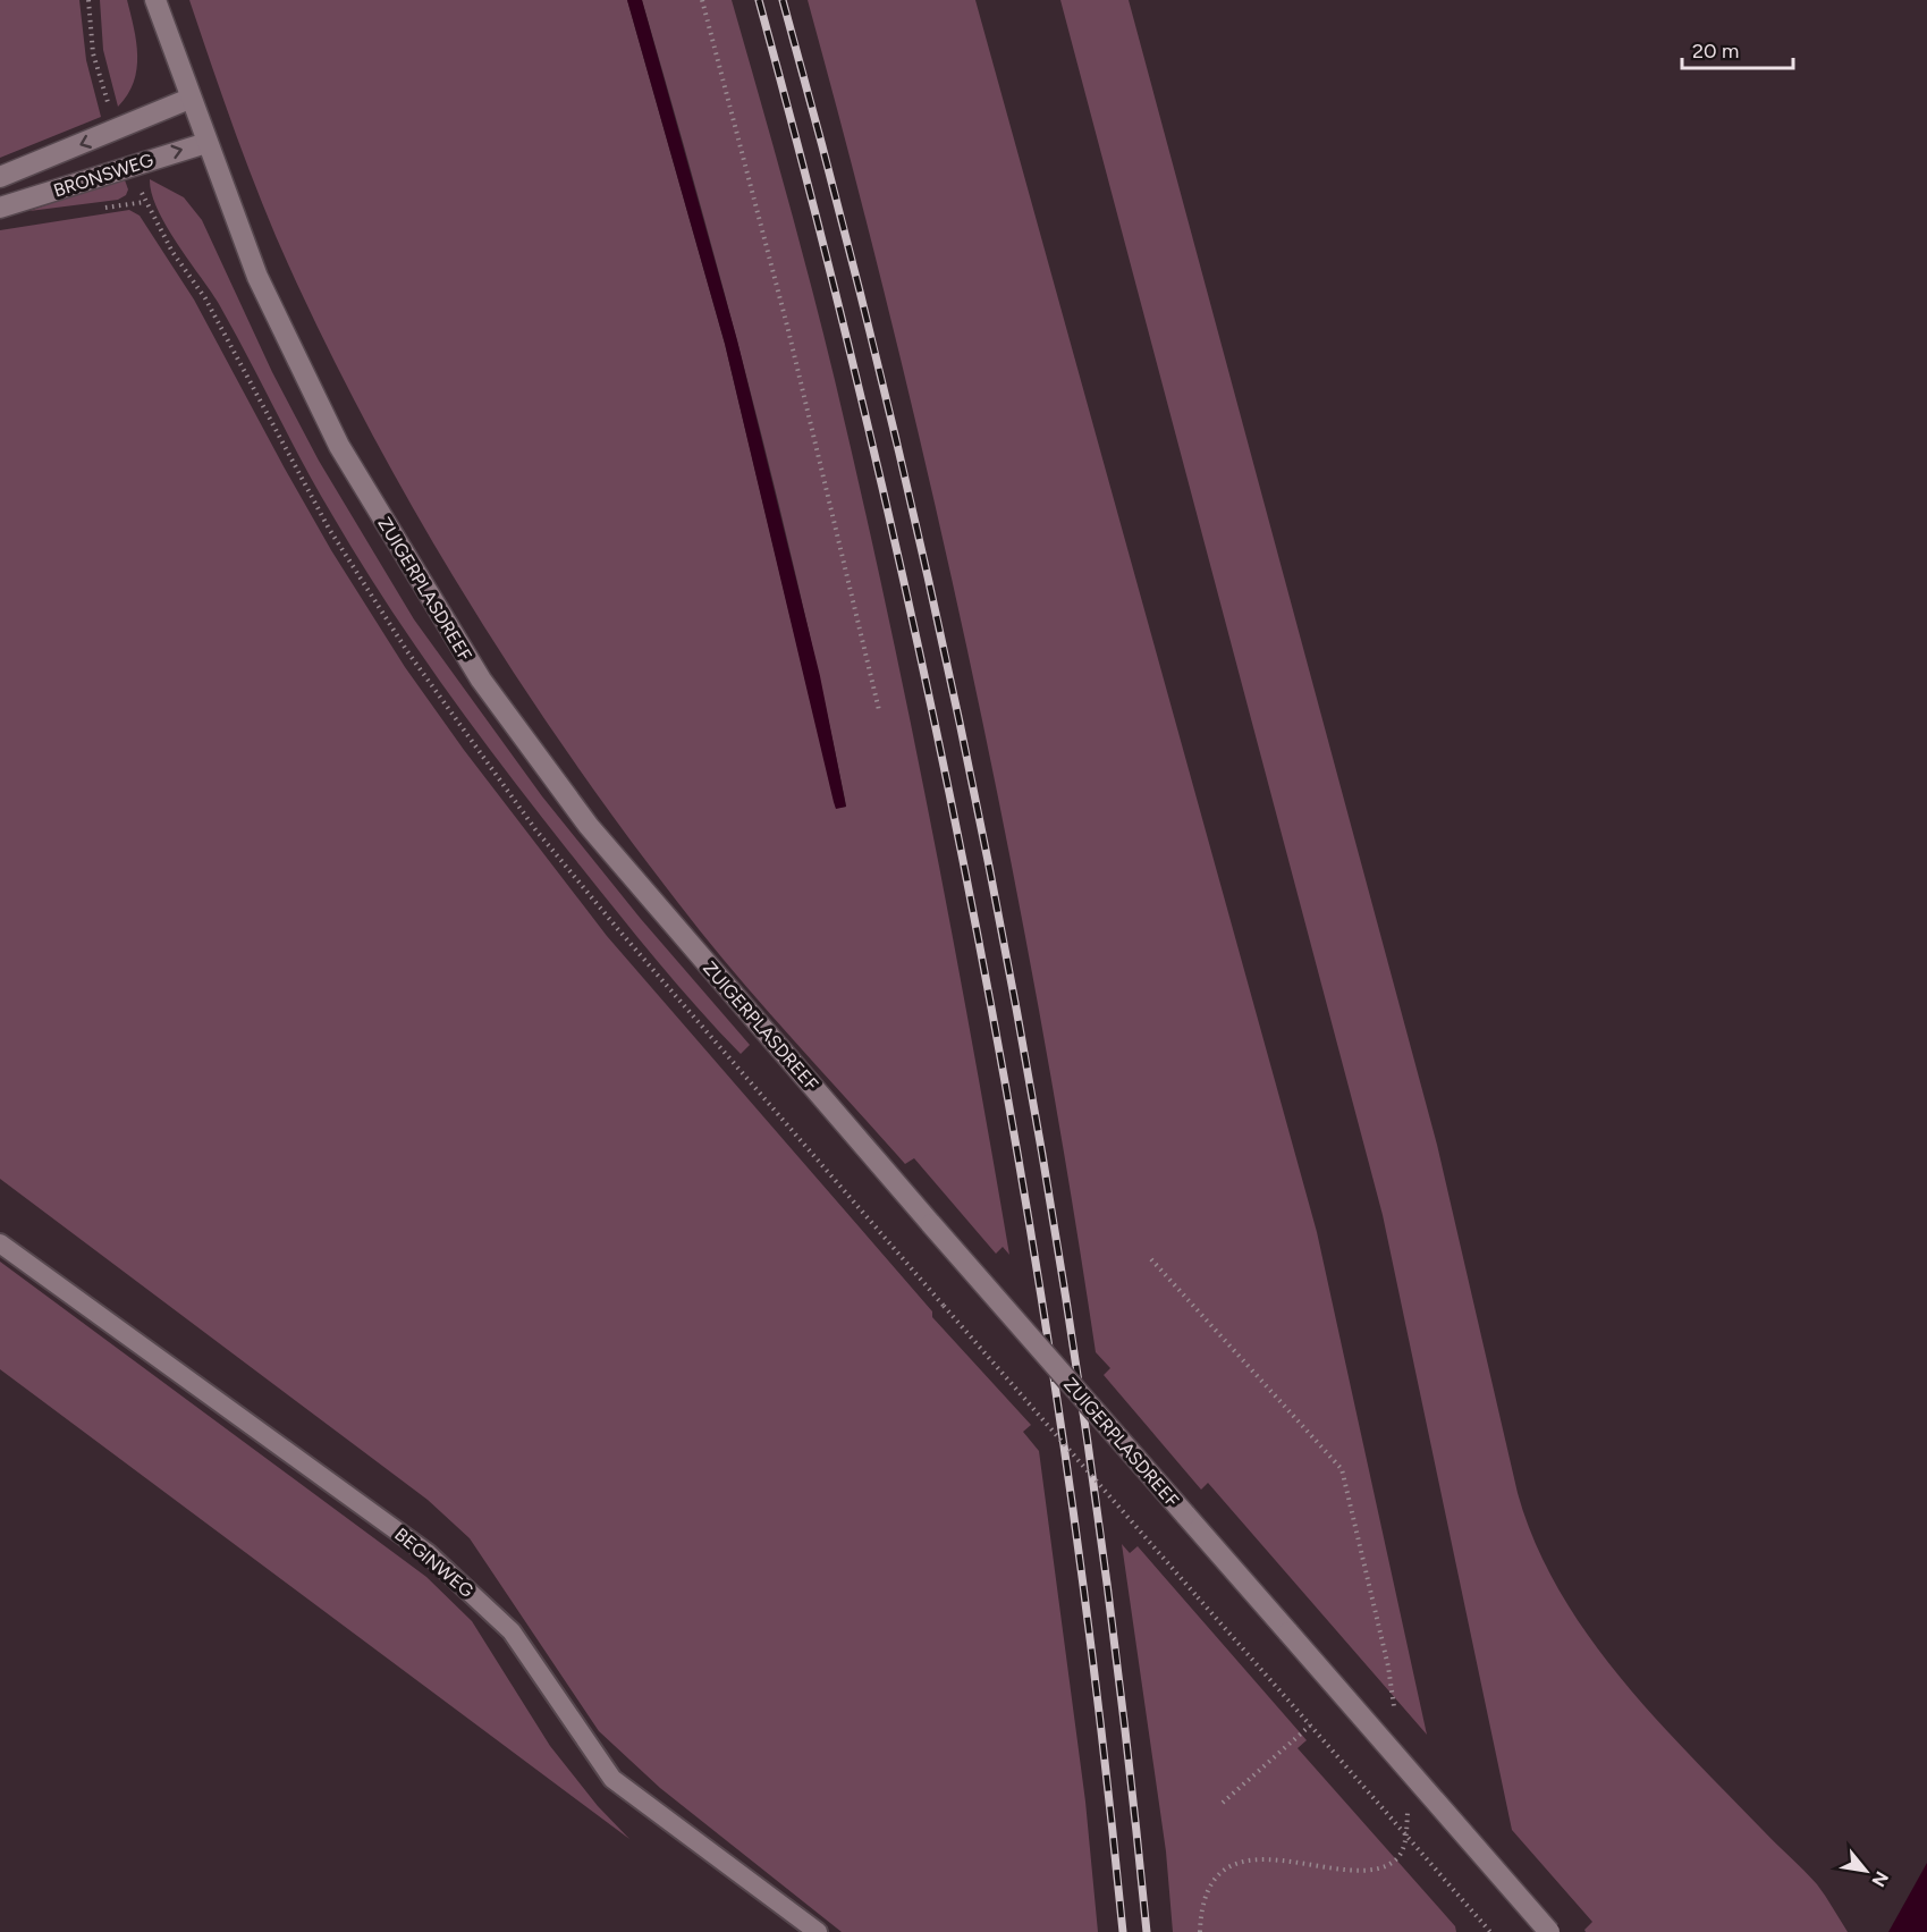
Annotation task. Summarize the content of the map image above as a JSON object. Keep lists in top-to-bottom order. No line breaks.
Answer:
{"streets":{"main road":["BRONSWEG","ZUIGERPLASDREEF"],"lane":["BEGINWEG"]},"crossings":[["BRONSWEG","ZUIGERPLASDREEF"]],"scale_bar":"20 m","north":"bottom right"}
